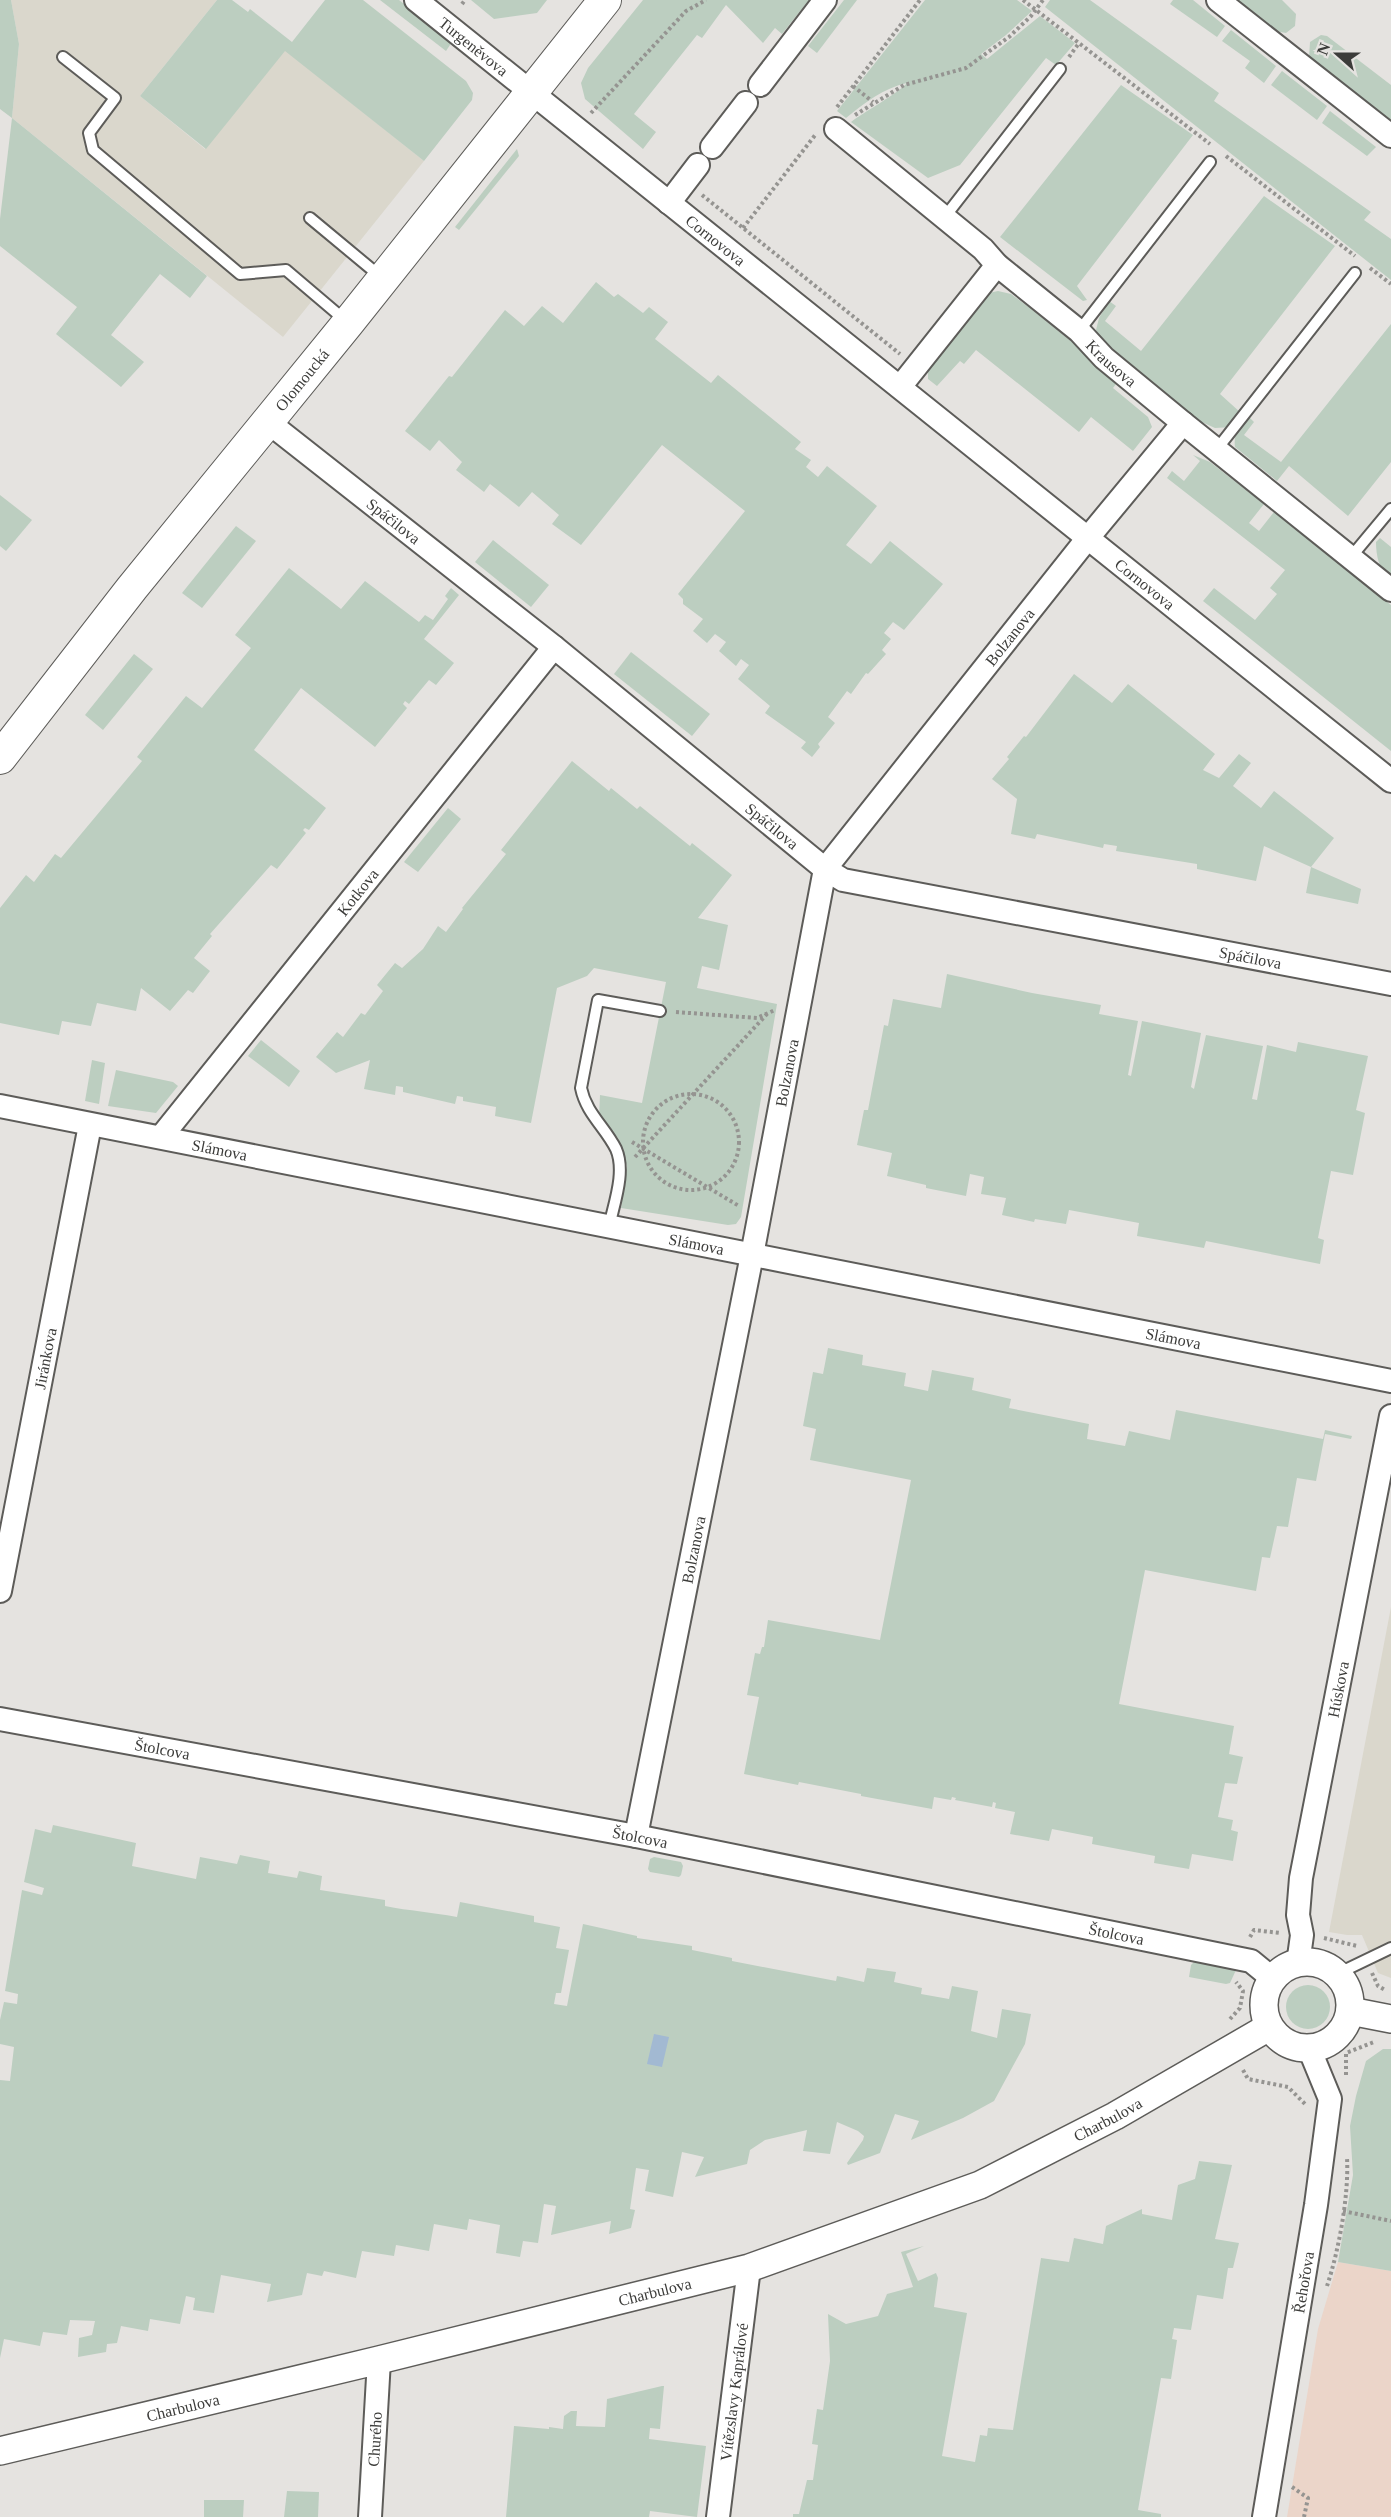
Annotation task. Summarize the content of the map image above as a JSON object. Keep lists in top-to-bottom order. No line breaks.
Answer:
{"streets":{"main road":["Olomoucká"],"street":["Turgeněvova","Cornovova","Krausova","Spáčilova","Bolzanova","Kotkova","Slámova","Jiránkova","Húskova","Štolcova","Charbulova","Řehořova","Vítězslavy Kaprálové","Churého"]},"crossings":[["Turgeněvova","Cornovova"],["Turgeněvova","Olomoucká"],["Cornovova","Olomoucká"],["Cornovova","Bolzanova"],["Krausova","Bolzanova"],["Olomoucká","Spáčilova"],["Spáčilova","Bolzanova"],["Spáčilova","Kotkova"],["Bolzanova","Slámova"],["Bolzanova","Štolcova"],["Kotkova","Slámova"],["Slámova","Jiránkova"],["Húskova","Štolcova"],["Húskova","Charbulova"],["Húskova","Řehořova"],["Štolcova","Charbulova"],["Štolcova","Řehořova"],["Charbulova","Řehořova"],["Charbulova","Vítězslavy Kaprálové"],["Charbulova","Churého"]],"north":"left"}
